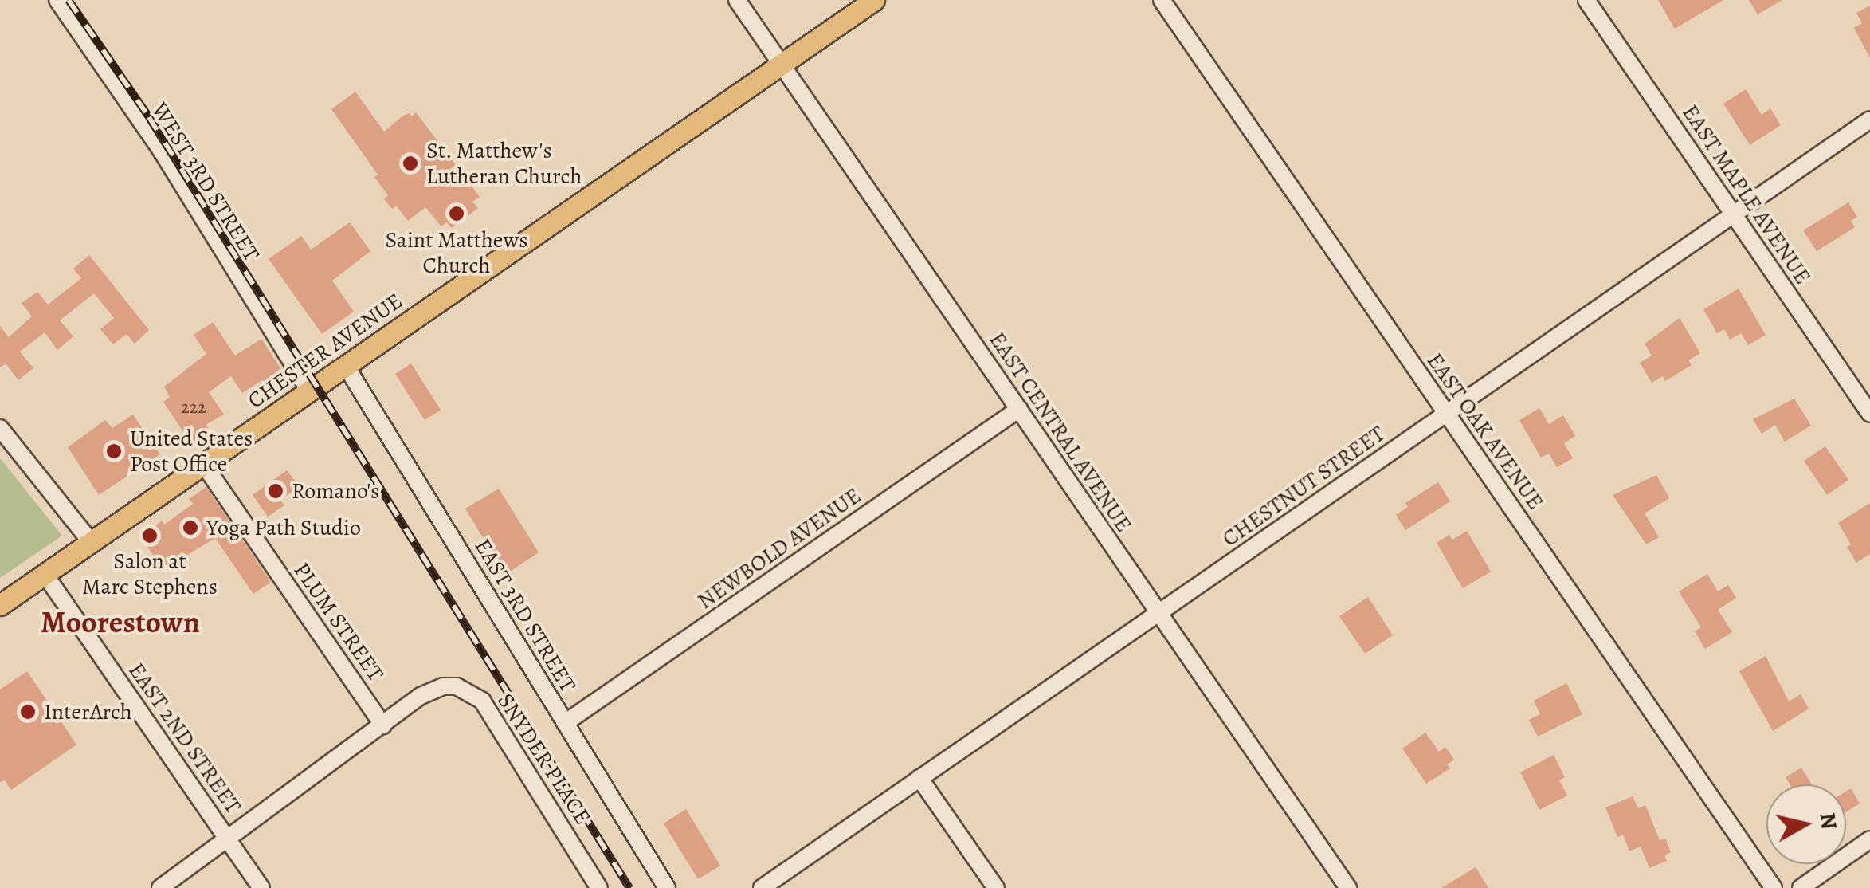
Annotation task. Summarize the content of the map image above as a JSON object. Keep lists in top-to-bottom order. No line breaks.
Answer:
{"streets":{"main road":["CHESTER AVENUE"],"street":["WEST 3RD STREET","EAST MAPLE AVENUE","EAST OAK AVENUE","EAST CENTRAL AVENUE","CHESTNUT STREET","NEWBOLD AVENUE","EAST 3RD STREET","PLUM STREET","EAST 2ND STREET","SNYDER PLACE"]},"crossings":[["WEST 3RD STREET","CHESTER AVENUE"],["EAST MAPLE AVENUE","CHESTNUT STREET"],["CHESTER AVENUE","EAST CENTRAL AVENUE"],["CHESTER AVENUE","EAST 3RD STREET"],["CHESTER AVENUE","PLUM STREET"],["CHESTER AVENUE","EAST 2ND STREET"],["EAST OAK AVENUE","CHESTNUT STREET"],["EAST CENTRAL AVENUE","CHESTNUT STREET"],["EAST CENTRAL AVENUE","NEWBOLD AVENUE"],["NEWBOLD AVENUE","EAST 3RD STREET"],["PLUM STREET","SNYDER PLACE"]],"districts":["Moorestown"],"places":["St. Matthew's Lutheran Church","Saint Matthews Church","United States Post Office","Romano's","Yoga Path Studio","Salon at Marc Stephens","InterArch"],"house_numbers":["222"],"north":"right"}
